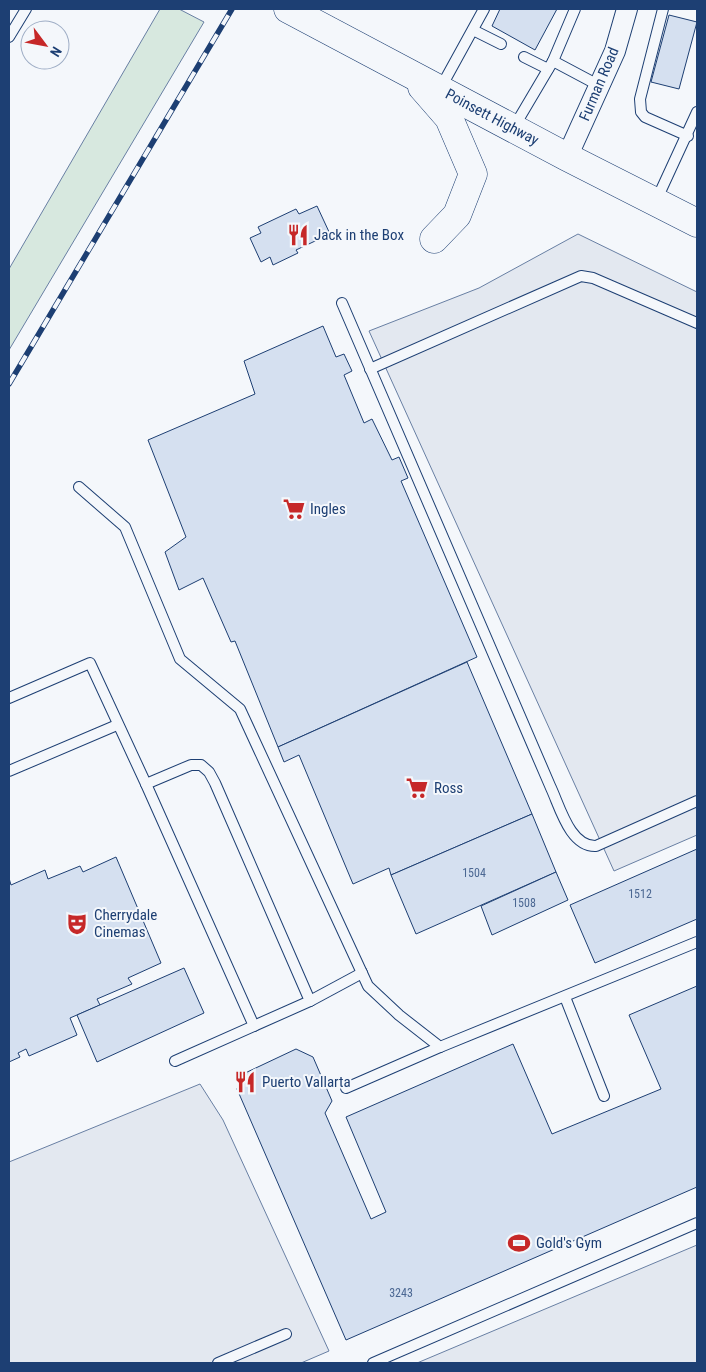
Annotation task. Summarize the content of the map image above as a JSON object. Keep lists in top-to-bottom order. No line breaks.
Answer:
{"streets":{"highway":["Poinsett Highway"],"street":["Furman Road"]},"crossings":[["Furman Road","Poinsett Highway"]],"places":{"restaurant":["Jack in the Box","Puerto Vallarta"],"supermarket":["Ingles","Ross"],"theatre":["Cherrydale Cinemas"],"sports":["Gold's Gym"]},"house_numbers":["1504","1512","1508","3243"],"north":"bottom right"}
